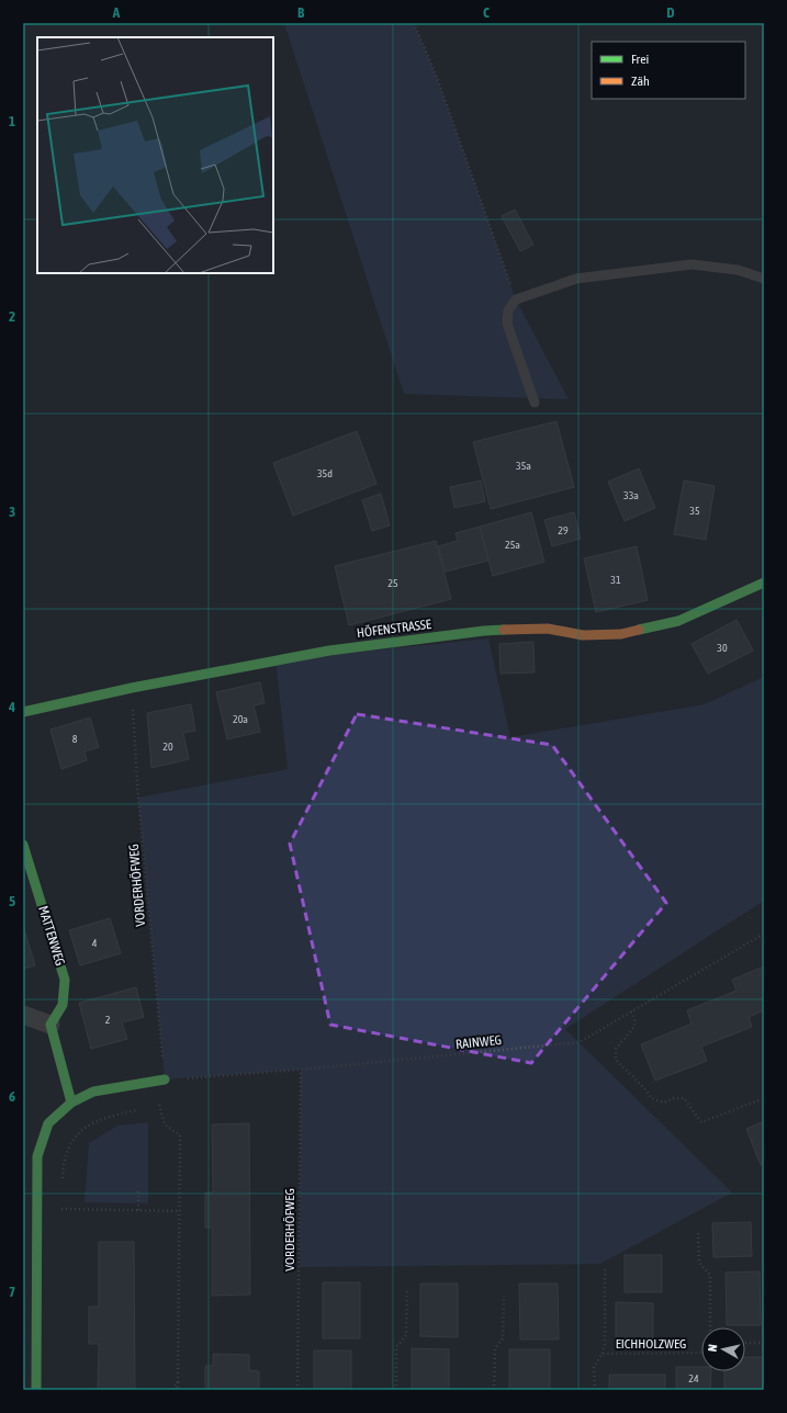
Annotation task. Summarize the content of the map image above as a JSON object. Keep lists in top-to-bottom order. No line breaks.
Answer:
{"streets":{"street":["HÖFENSTRASSE","MATTENWEG"],"path":["VORDERHÖFWEG","RAINWEG","EICHHOLZWEG"]},"crossings":[["HÖFENSTRASSE","VORDERHÖFWEG"],["VORDERHÖFWEG","RAINWEG"]],"house_numbers":["35a","35d","33a","35","29","25a","31","25","30","20a","8","20","4","2","24"],"legend":["Frei","Zäh"],"north":"left","grid":{"columns":["A","B","C","D"],"rows":["1","2","3","4","5","6","7"]}}
